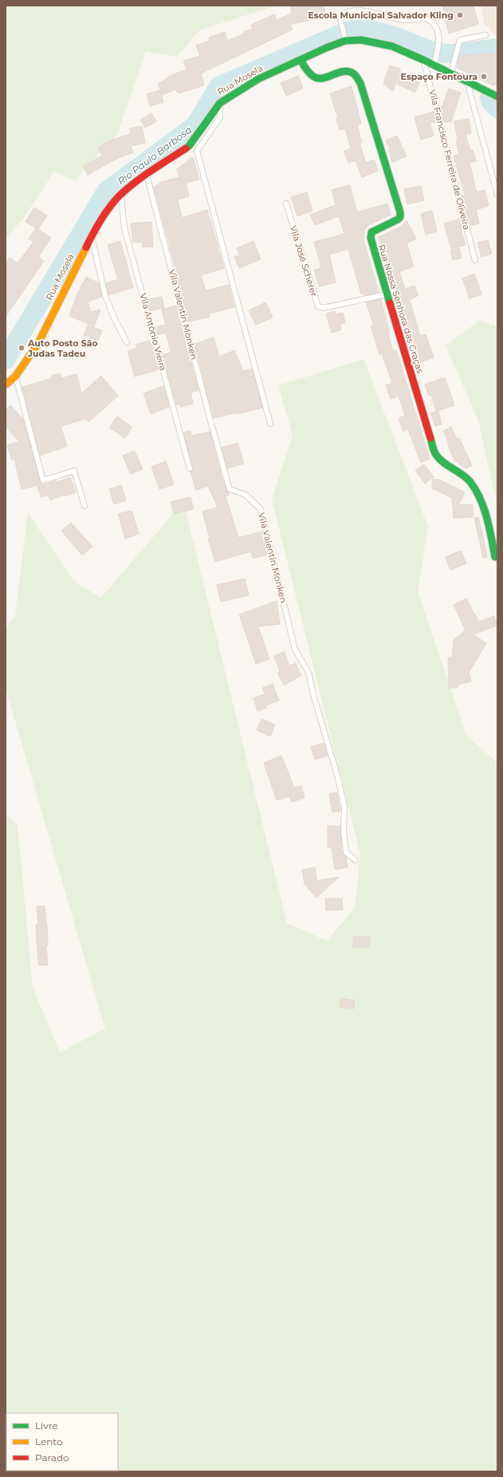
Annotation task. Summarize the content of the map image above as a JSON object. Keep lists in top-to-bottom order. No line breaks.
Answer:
{"streets":{"street":["Rua Mosela","Rua Nossa Senhora das Graças"],"lane":["Vila Francisco Ferreira de Oliveira","Vila José Scherer","Vila Valentin Monken","Vila Antônio Vieira"]},"crossings":[["Rua Mosela","Vila Francisco Ferreira de Oliveira"],["Rua Mosela","Rua Nossa Senhora das Graças"],["Rua Mosela","Vila Valentin Monken"],["Rua Mosela","Vila Antônio Vieira"],["Vila José Scherer","Rua Nossa Senhora das Graças"]],"water":["Rio Paulo Barbosa"],"places":["Escola Municipal Salvador Kling","Espaço Fontoura","Auto Posto São Judas Tadeu"],"legend":["Livre","Lento","Parado"]}
